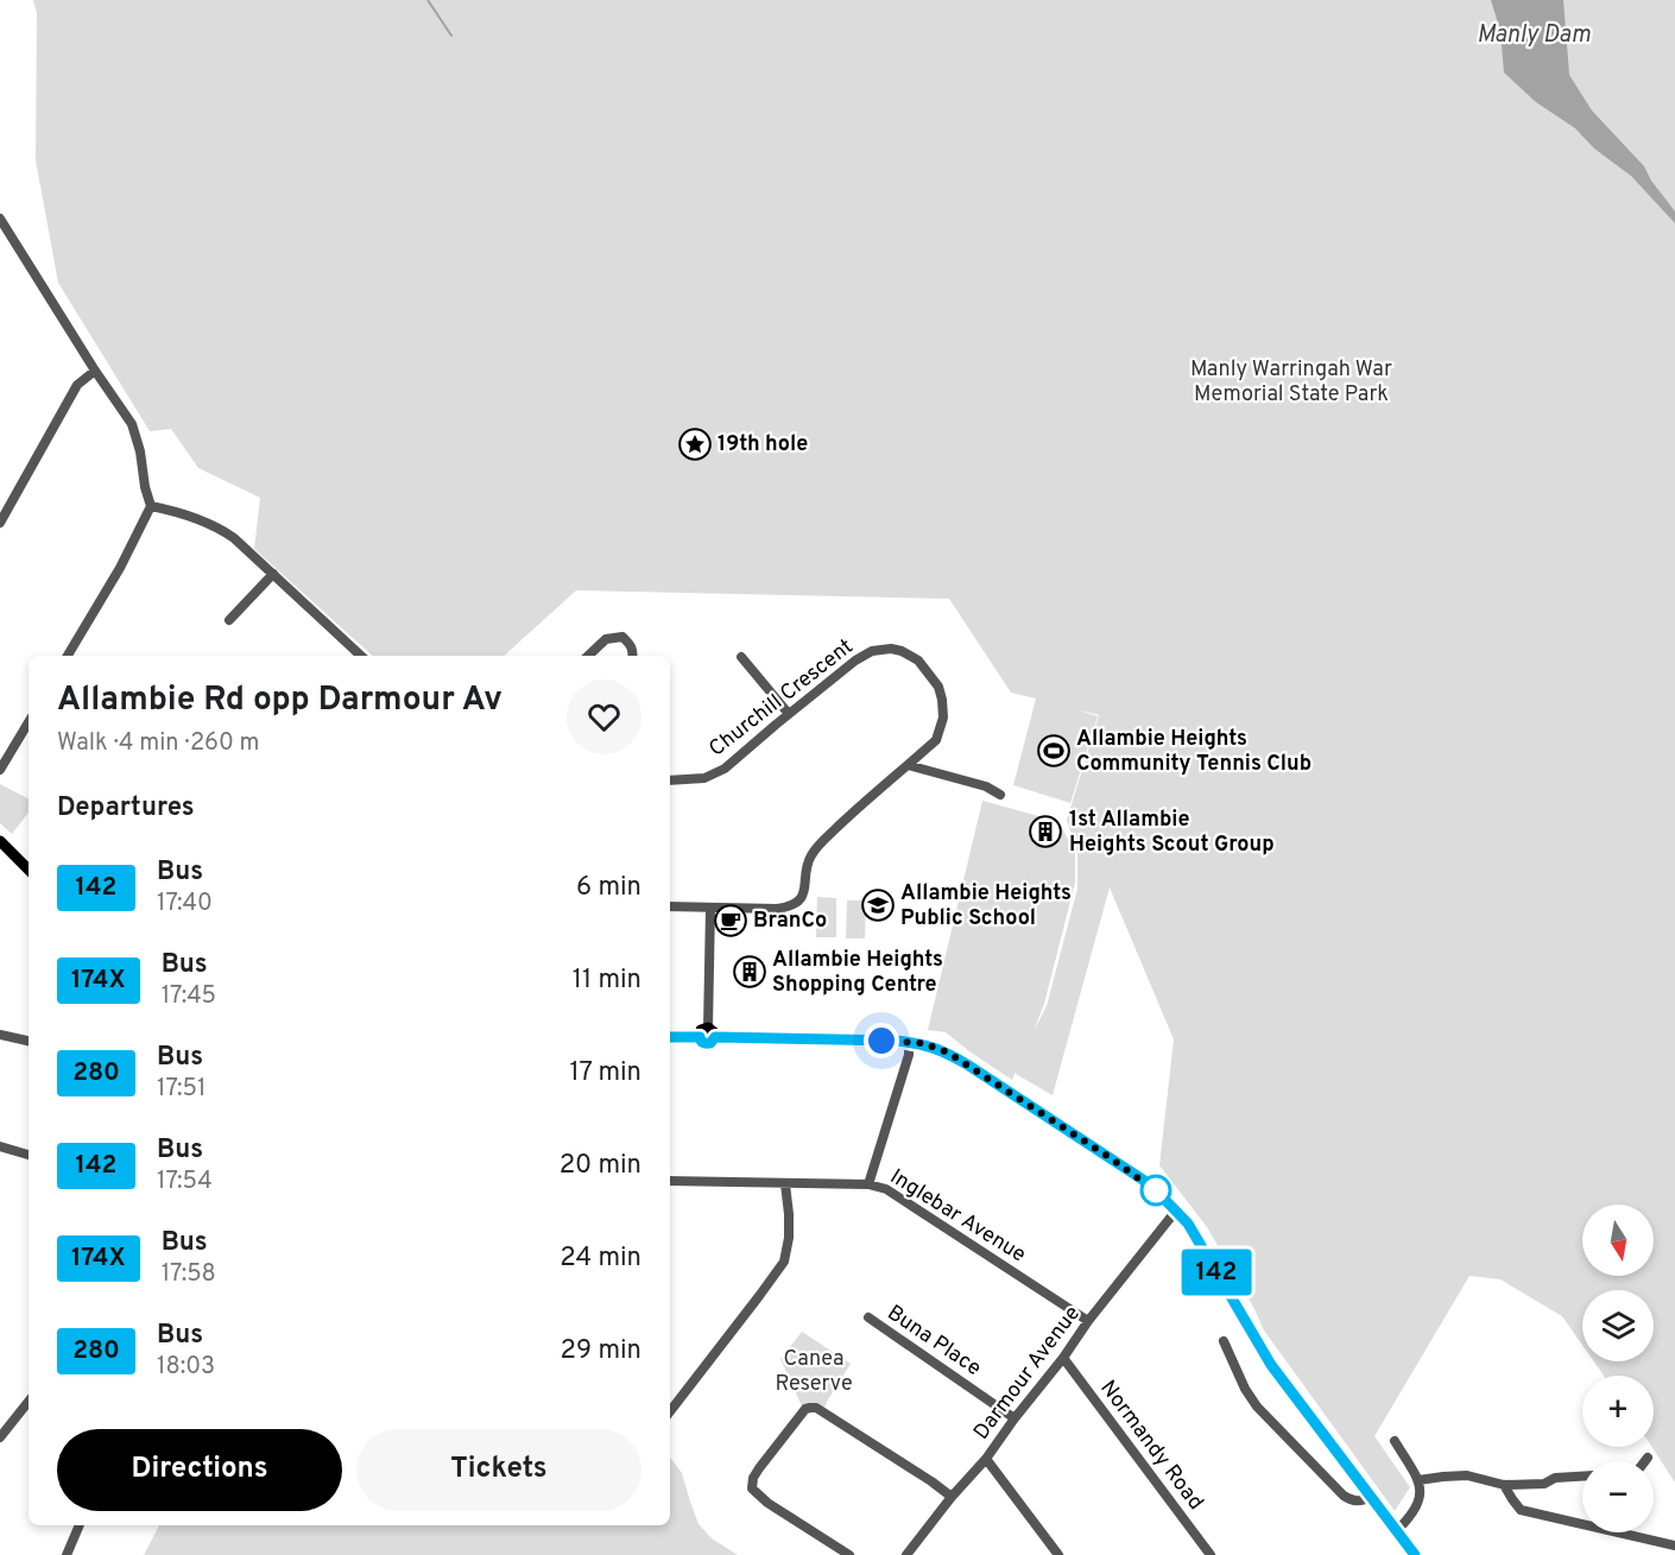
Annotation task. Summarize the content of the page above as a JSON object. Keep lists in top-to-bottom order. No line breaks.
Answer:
{"streets":{"street":["Churchill Crescent","Inglebar Avenue","Buna Place","Darmour Avenue","Normandy Road"]},"crossings":[["Inglebar Avenue","Darmour Avenue"],["Buna Place","Darmour Avenue"],["Darmour Avenue","Normandy Road"]],"water":["Manly Dam"],"parks":["Manly Warringah War Memorial State Park","Canea Reserve"],"places":{"place":["19th hole"],"sports":["Allambie Heights Community Tennis Club"],"building":["1st Allambie Heights Scout Group","Allambie Heights Shopping Centre"],"school or university":["Allambie Heights Public School"],"cafe":["BranCo"]},"lines":["bus line 142"],"north":"bottom","page":{"on_map":"142","heading":[["Allambie Rd opp Darmour Av","Walk · 4 min · 260 m"],"Departures"],"list":[{"mark":"142","name":"Bus","note":"17:40","value":"6 min"},{"mark":"174X","name":"Bus","note":"17:45","value":"11 min"},{"mark":"280","name":"Bus","note":"17:51","value":"17 min"},{"mark":"142","name":"Bus","note":"17:54","value":"20 min"},{"mark":"174X","name":"Bus","note":"17:58","value":"24 min"},{"mark":"280","name":"Bus","note":"18:03","value":"29 min"}],"map_buttons":["+","−"],"buttons":["Directions","Tickets"]}}
